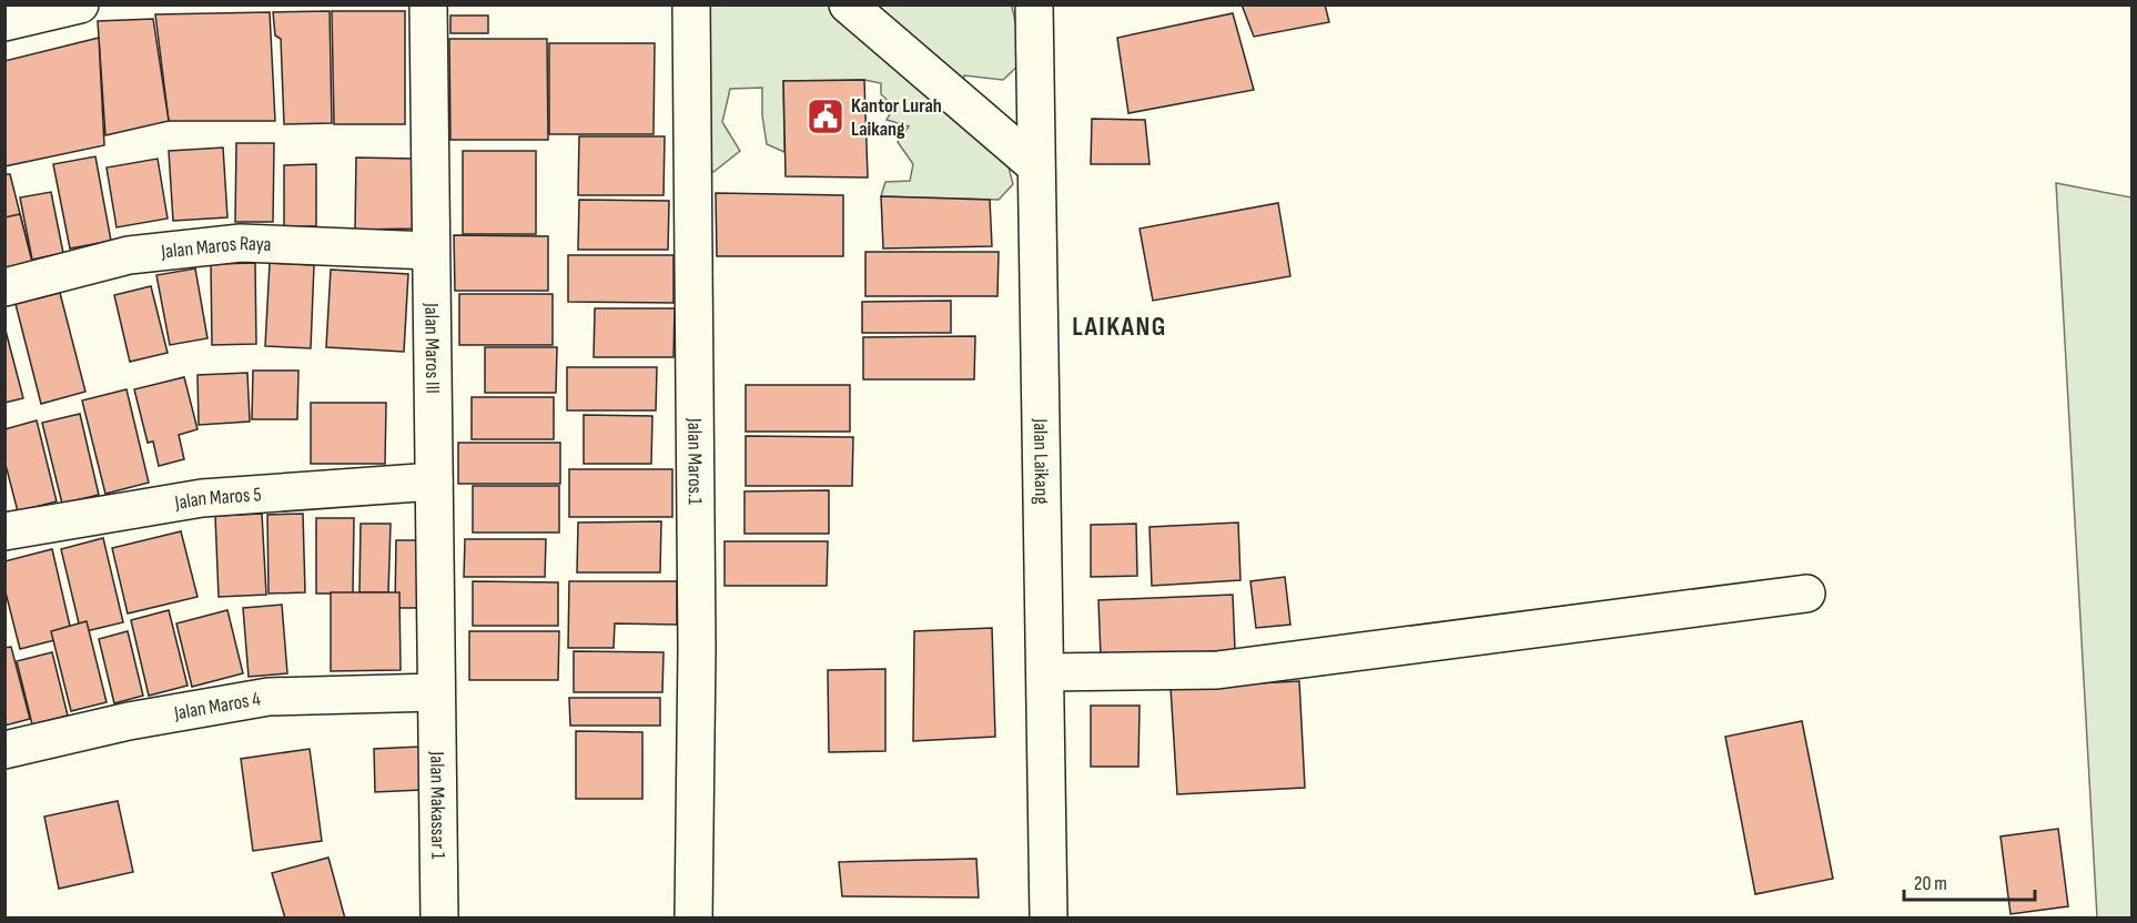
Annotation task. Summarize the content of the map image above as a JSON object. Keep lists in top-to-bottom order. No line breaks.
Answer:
{"streets":{"street":["Jalan Maros Raya","Jalan Maros III","Jalan Maros.1","Jalan Laikang","Jalan Maros 5","Jalan Maros 4","Jalan Makassar 1"]},"crossings":[["Jalan Maros Raya","Jalan Maros III"],["Jalan Maros III","Jalan Maros 5"],["Jalan Maros III","Jalan Maros 4"],["Jalan Maros III","Jalan Makassar 1"],["Jalan Maros 4","Jalan Makassar 1"]],"districts":["LAIKANG"],"places":{"public building":["Kantor Lurah Laikang"]},"scale_bar":"20 m"}
